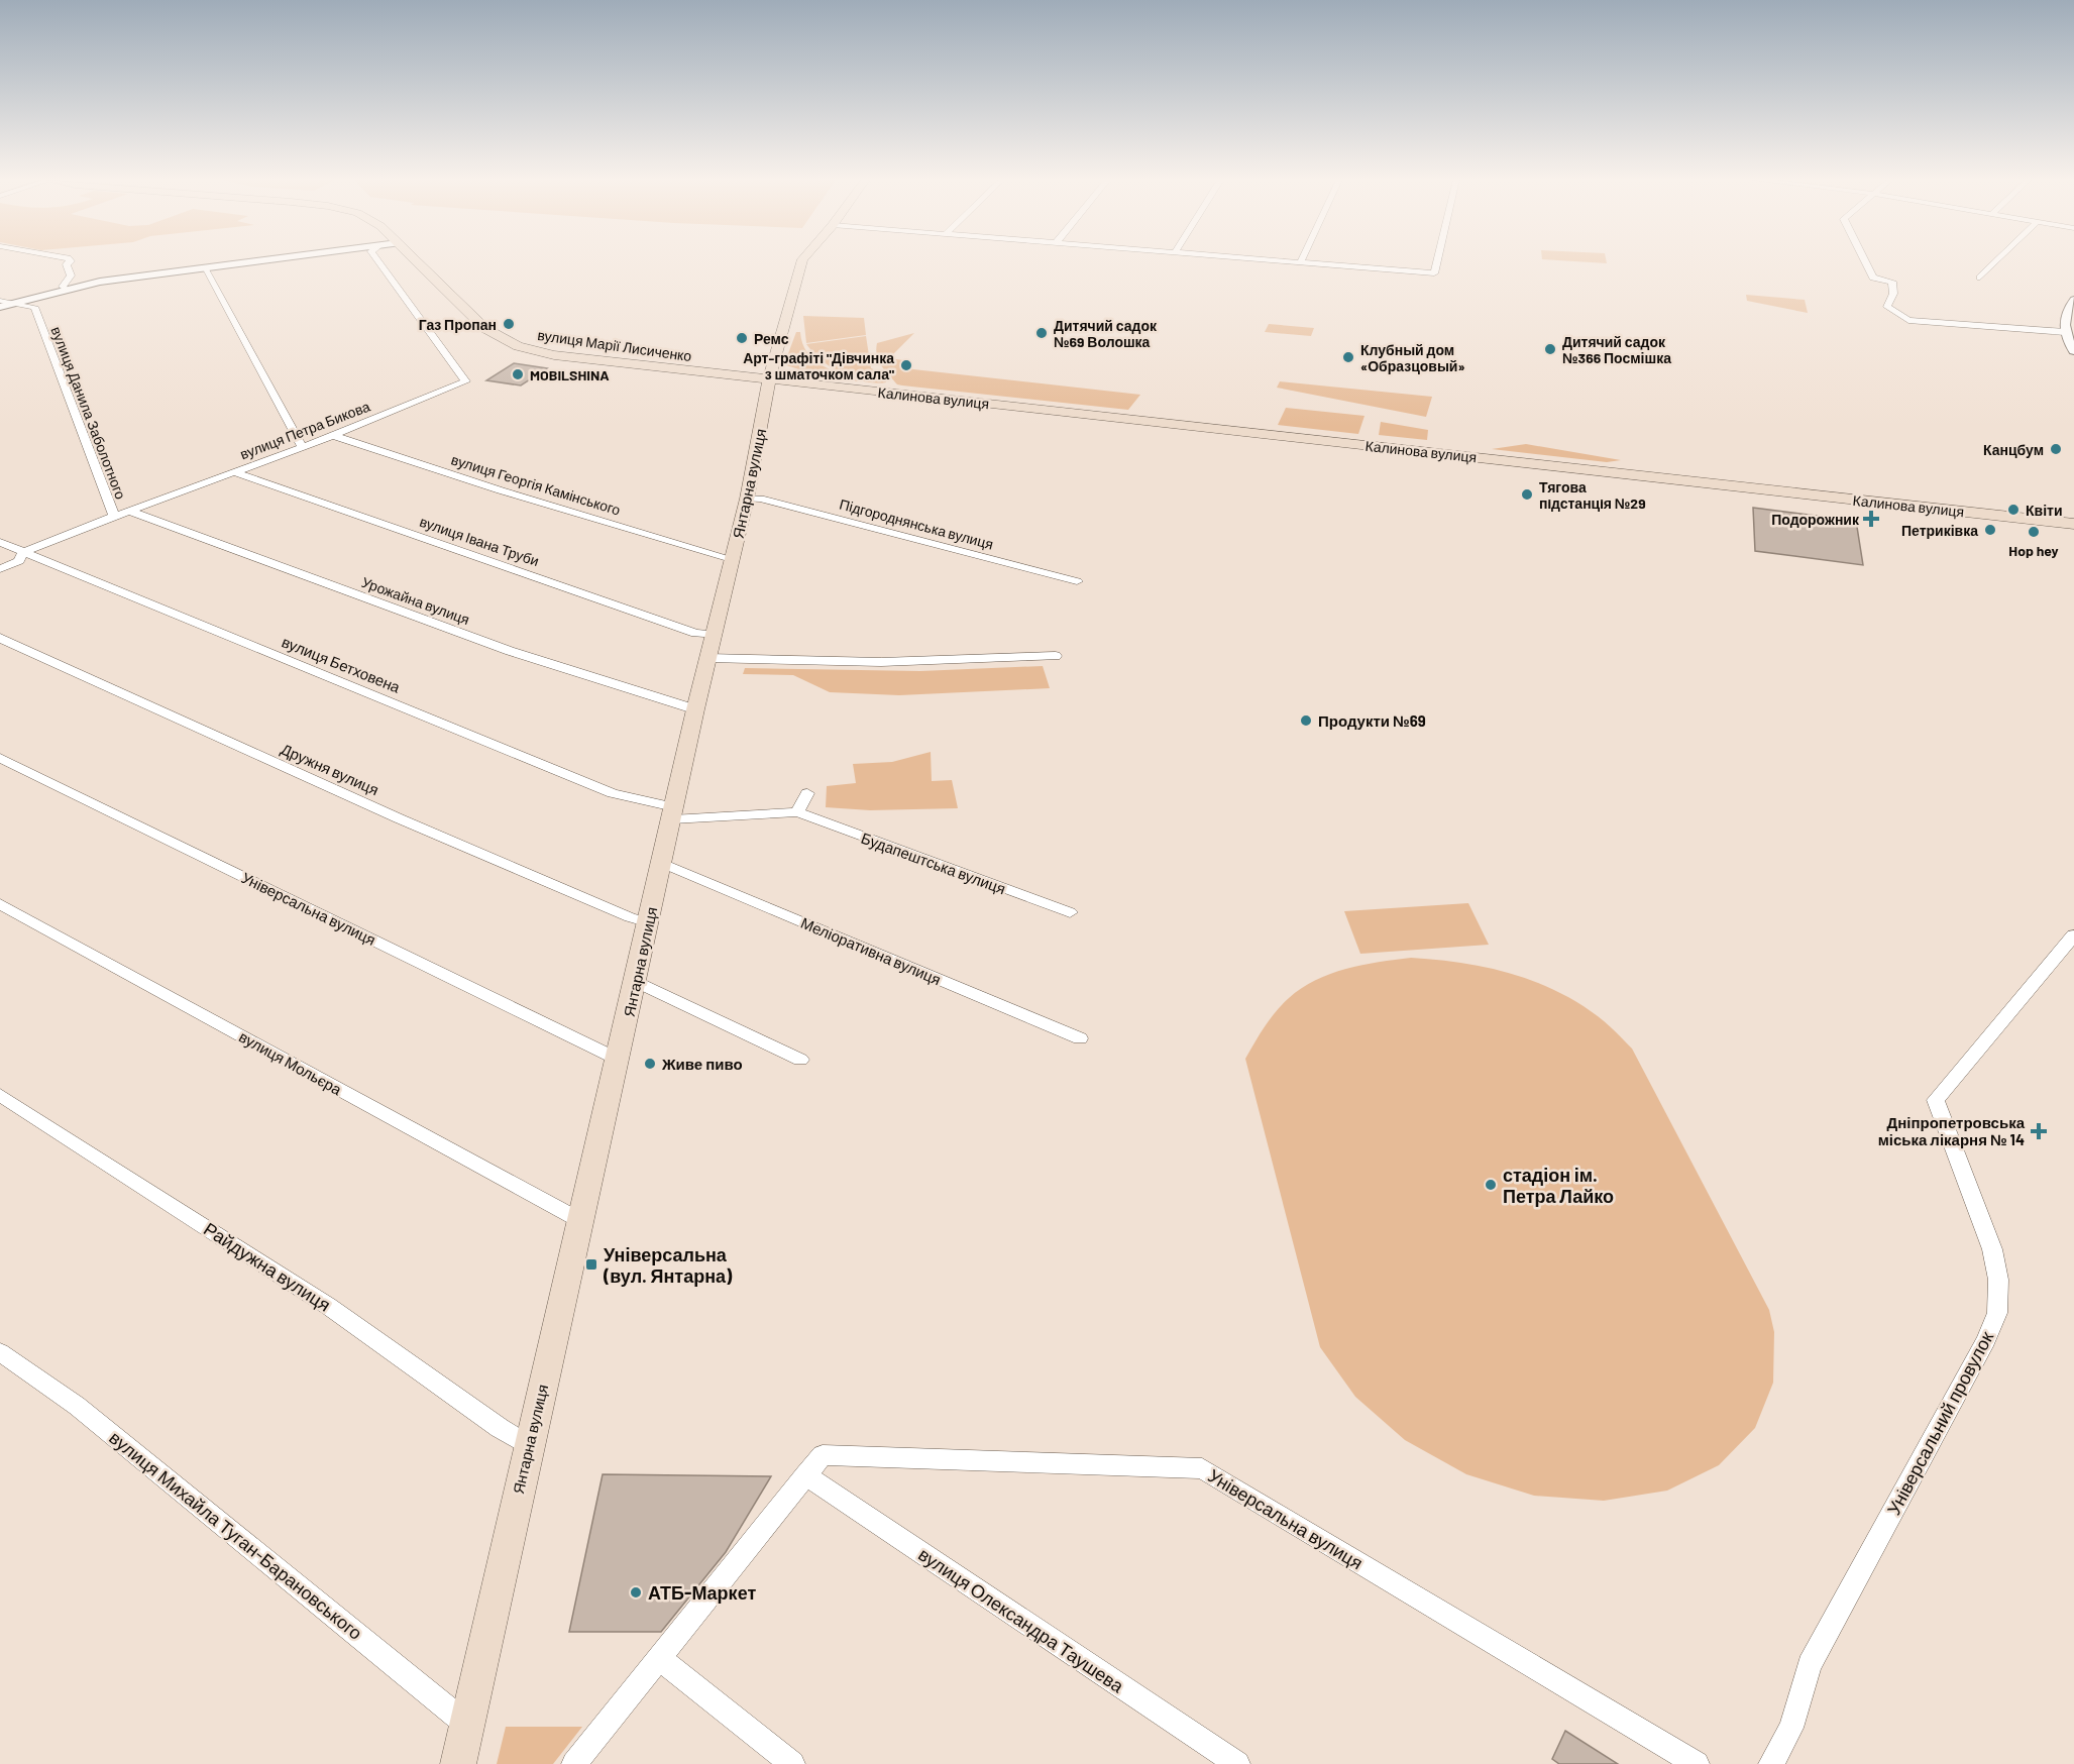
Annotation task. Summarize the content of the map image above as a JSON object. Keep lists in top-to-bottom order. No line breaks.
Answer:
{"streets":{"main road":["вулиця Марії Лисиченко","Калинова вулиця","Янтарна вулиця"],"street":["вулиця Данила Заболотного","вулиця Петра Бикова","вулиця Георгія Камінського","Підгороднянська вулиця","вулиця Івана Труби","Урожайна вулиця","вулиця Бетховена","Дружня вулиця","Будапештська вулиця","Універсальна вулиця","Меліоративна вулиця","вулиця Мольєра","Райдужна вулиця","Універсальний провулок","вулиця Михайла Туган-Барановського","вулиця Олександра Таушева"]},"crossings":[["вулиця Марії Лисиченко","Калинова вулиця"],["вулиця Марії Лисиченко","Янтарна вулиця"],["Калинова вулиця","Янтарна вулиця"],["вулиця Данила Заболотного","вулиця Петра Бикова"],["вулиця Петра Бикова","вулиця Георгія Камінського"],["вулиця Петра Бикова","вулиця Івана Труби"],["вулиця Петра Бикова","Урожайна вулиця"],["вулиця Петра Бикова","вулиця Бетховена"],["Янтарна вулиця","вулиця Георгія Камінського"],["Янтарна вулиця","Підгороднянська вулиця"],["Янтарна вулиця","вулиця Івана Труби"],["Янтарна вулиця","Урожайна вулиця"],["Янтарна вулиця","вулиця Бетховена"],["Янтарна вулиця","Дружня вулиця"],["Янтарна вулиця","Будапештська вулиця"],["Янтарна вулиця","Універсальна вулиця"],["Янтарна вулиця","Меліоративна вулиця"],["Янтарна вулиця","вулиця Мольєра"],["Янтарна вулиця","Райдужна вулиця"],["Янтарна вулиця","вулиця Михайла Туган-Барановського"],["вулиця Бетховена","Будапештська вулиця"],["Універсальна вулиця","вулиця Олександра Таушева"]],"places":{"other":["Газ Пропан","Дитячий садок №69 Волошка","Ремс","Дитячий садок №366 Посмішка","Клубный дом «Образцовый»","Арт-графіті \"Дівчинка з шматочком сала\"","MOBILSHINA","Канцбум","Тягова пiдстанцiя №29","Квіти","Петриківка","Hop hey","Продукти №69","Живе пиво","стадіон ім. Петра Лайко","АТБ-Маркет"],"health":["Подорожник","Дніпропетровська міська лікарня № 14"],"transit":["Універсальна (вул. Янтарна)"]}}
